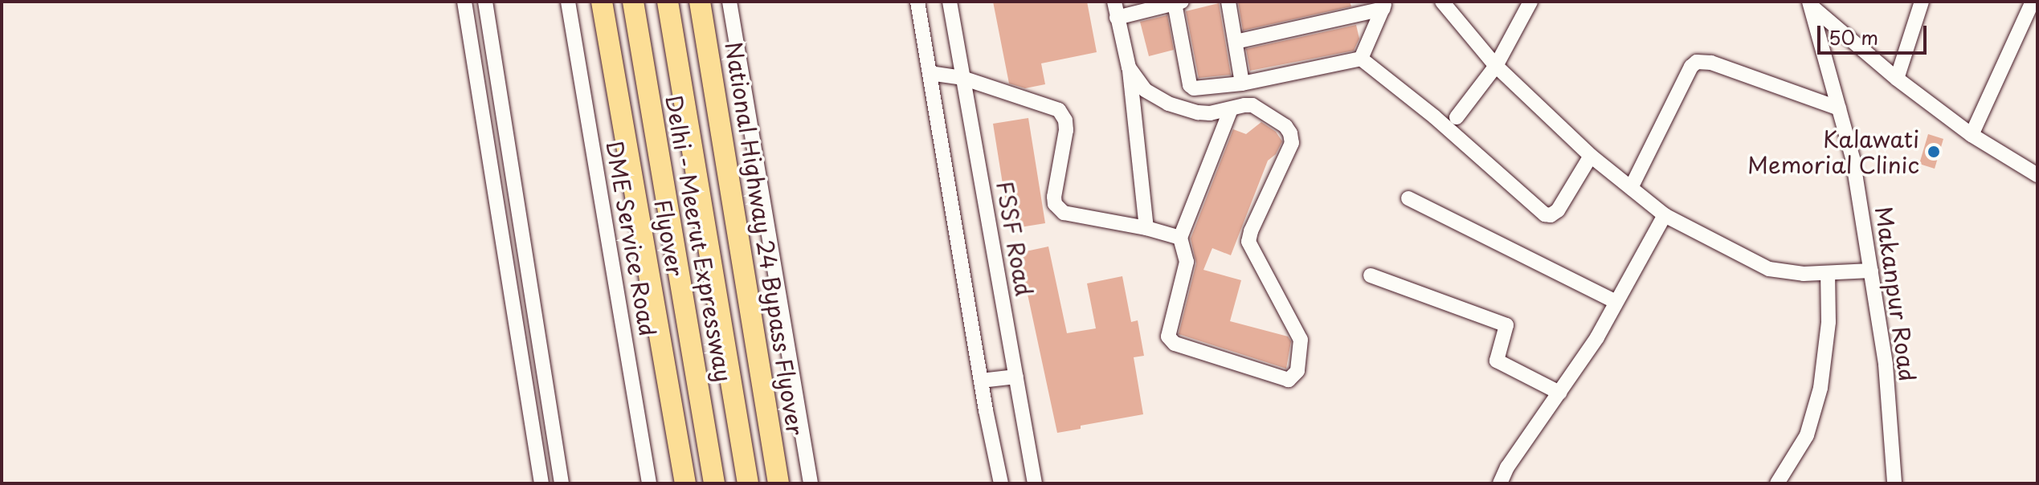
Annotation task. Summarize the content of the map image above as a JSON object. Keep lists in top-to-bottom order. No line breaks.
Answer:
{"streets":{"highway":["Flyover","Delhi - Meerut Expressway","National Highway 24 Bypass Flyover"],"street":["DME Service Road","FSSF Road","Makanpur Road"]},"places":["Kalawati Memorial Clinic"],"scale_bar":"50 m"}
